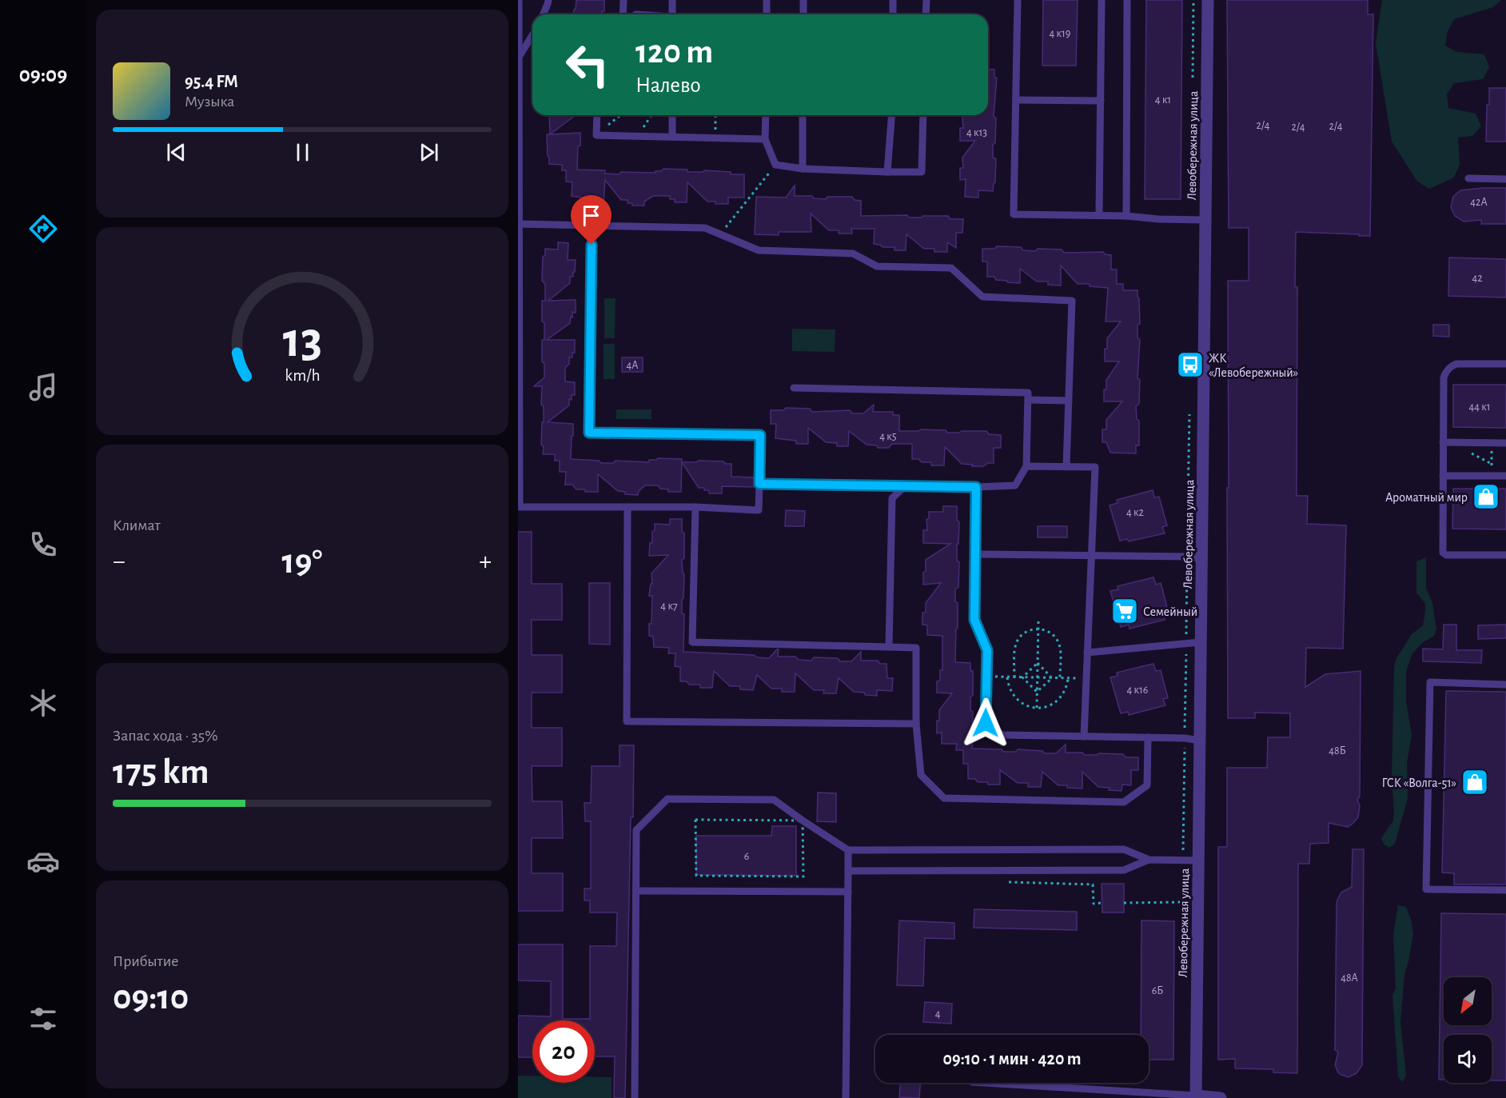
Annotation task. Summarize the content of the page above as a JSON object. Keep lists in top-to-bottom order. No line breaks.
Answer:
{"streets":{"street":["Левобережная улица"]},"places":{"bus stop":["ЖК «Левобережный»"],"shop":["Ароматный мир","ГСК «Волга-51»"],"supermarket":["Семейный"]},"house_numbers":["4 к19","4 к1","2/4","2/4","2/4","4 к13","42А","42","4А","44 к1","4 к5","4 к2","4 к7","4 к16","48Б","6","48А","6Б","4"],"north":"bottom left","page":{"tabs":"09:09","turn":["120 m","Налево"],"song":["95.4 FM","Музыка"],"tile":["Климат",["Запас хода · 35%","175 km"],["Прибытие","09:10"]],"heat":["−","19°","+"],"limit":"20","trip":"09:10 · 1 мин · 420 m","gauge":["13","km/h"]}}
